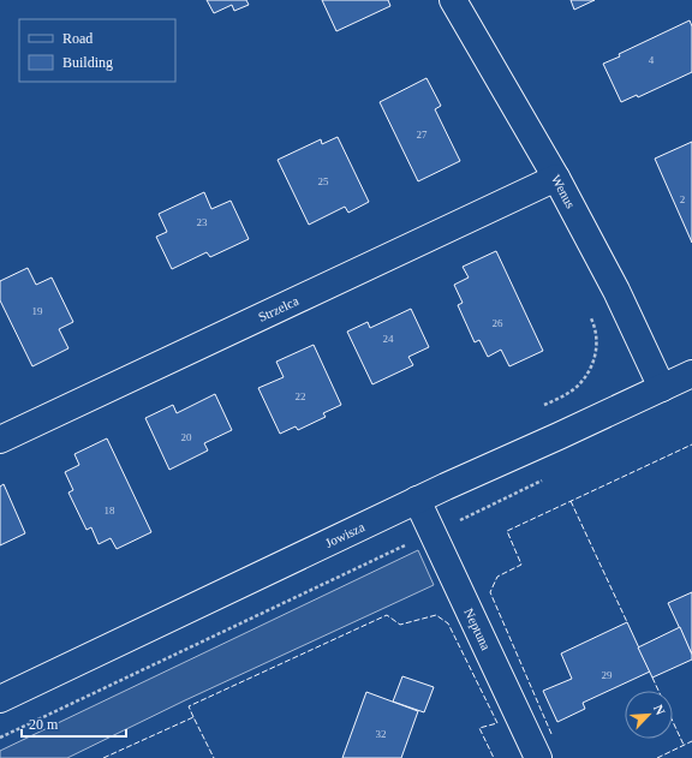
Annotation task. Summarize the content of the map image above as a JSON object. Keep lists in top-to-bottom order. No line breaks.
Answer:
{"streets":{"street":["Wenus","Strzelca","Jowisza","Neptuna"]},"crossings":[["Wenus","Strzelca"],["Wenus","Jowisza"],["Jowisza","Neptuna"]],"house_numbers":["4","27","25","2","23","19","26","24","22","20","18","29","32"],"legend":["Road","Building"],"scale_bar":"20 m","north":"top right"}
